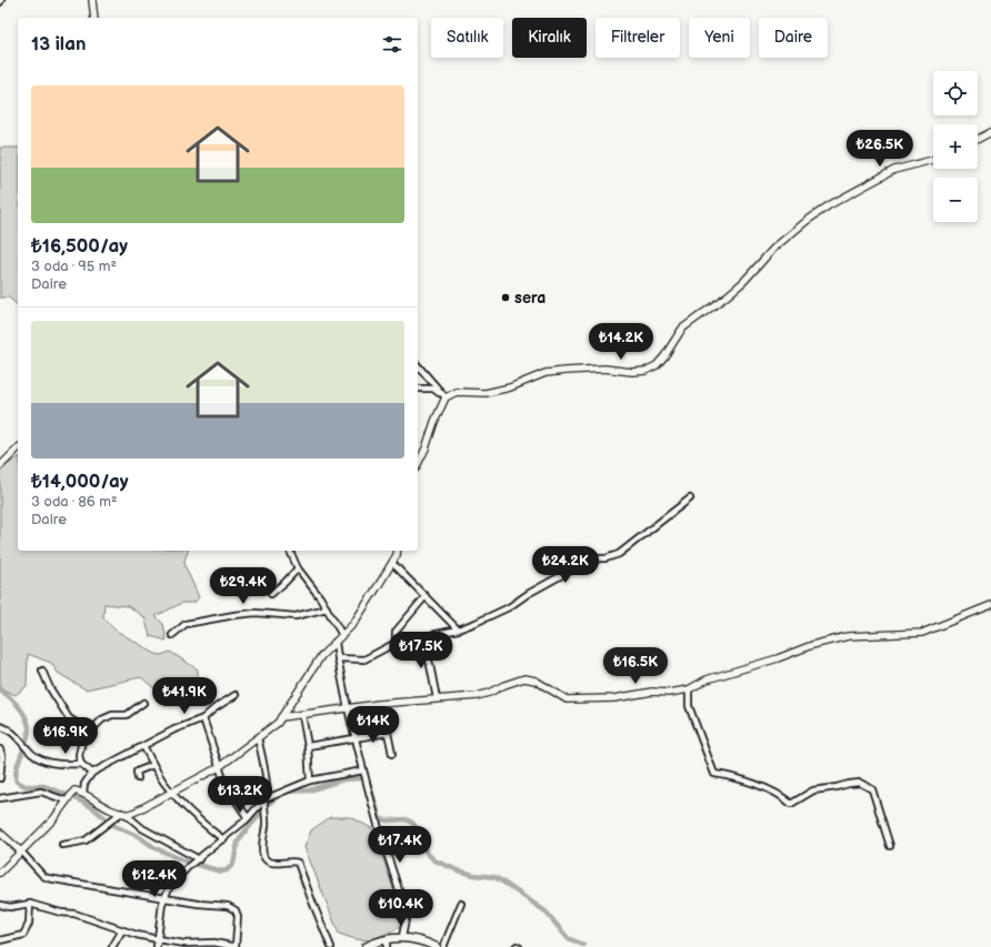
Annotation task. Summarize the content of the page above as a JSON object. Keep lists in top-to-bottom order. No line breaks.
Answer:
{"places":["sera"],"page":{"chip":["Satılık","Kiralık","Filtreler","Yeni","Daire"],"heading":"13 ilan","map_buttons":["+","−"],"list":[{"name":"₺16,500/ay","note":"3 oda · 95 m² · Daire"},{"name":"₺14,000/ay","note":"3 oda · 86 m² · Daire"}],"price":["₺26.5K","₺14.2K","₺24.2K","₺29.4K","₺17.5K","₺16.5K","₺41.9K","₺14K","₺16.9K","₺13.2K","₺17.4K","₺12.4K","₺10.4K"]}}
